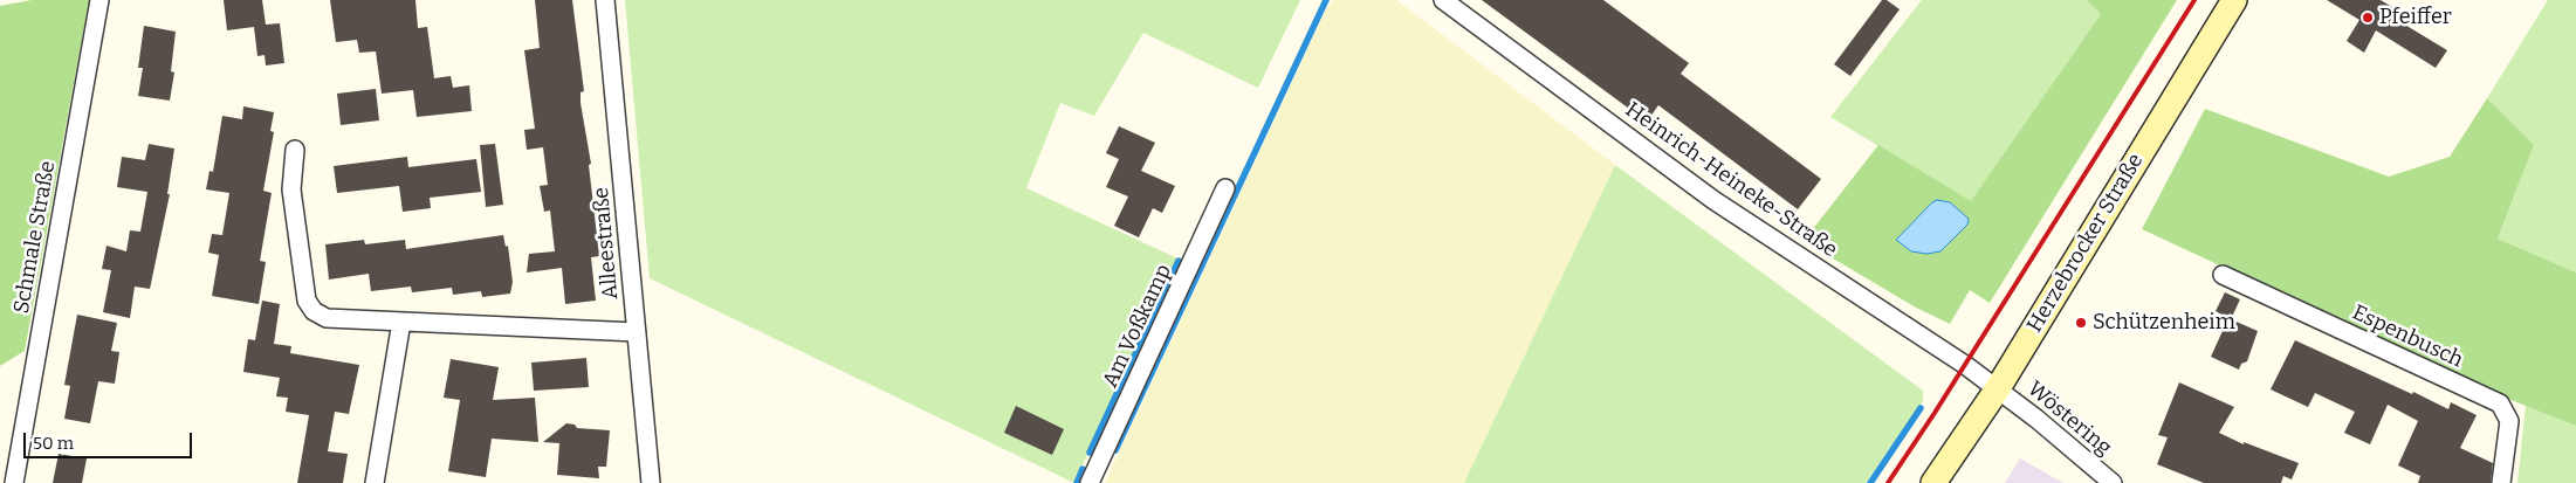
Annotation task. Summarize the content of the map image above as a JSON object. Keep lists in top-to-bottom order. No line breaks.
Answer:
{"streets":{"main road":["Herzebrocker Straße"],"street":["Heinrich-Heineke-Straße","Schmale Straße","Alleestraße","Am Voßkamp","Espenbusch","Wöstering"]},"crossings":[["Heinrich-Heineke-Straße","Herzebrocker Straße"],["Heinrich-Heineke-Straße","Wöstering"],["Herzebrocker Straße","Wöstering"]],"places":["Pfeiffer","Schützenheim"],"scale_bar":"50 m"}
